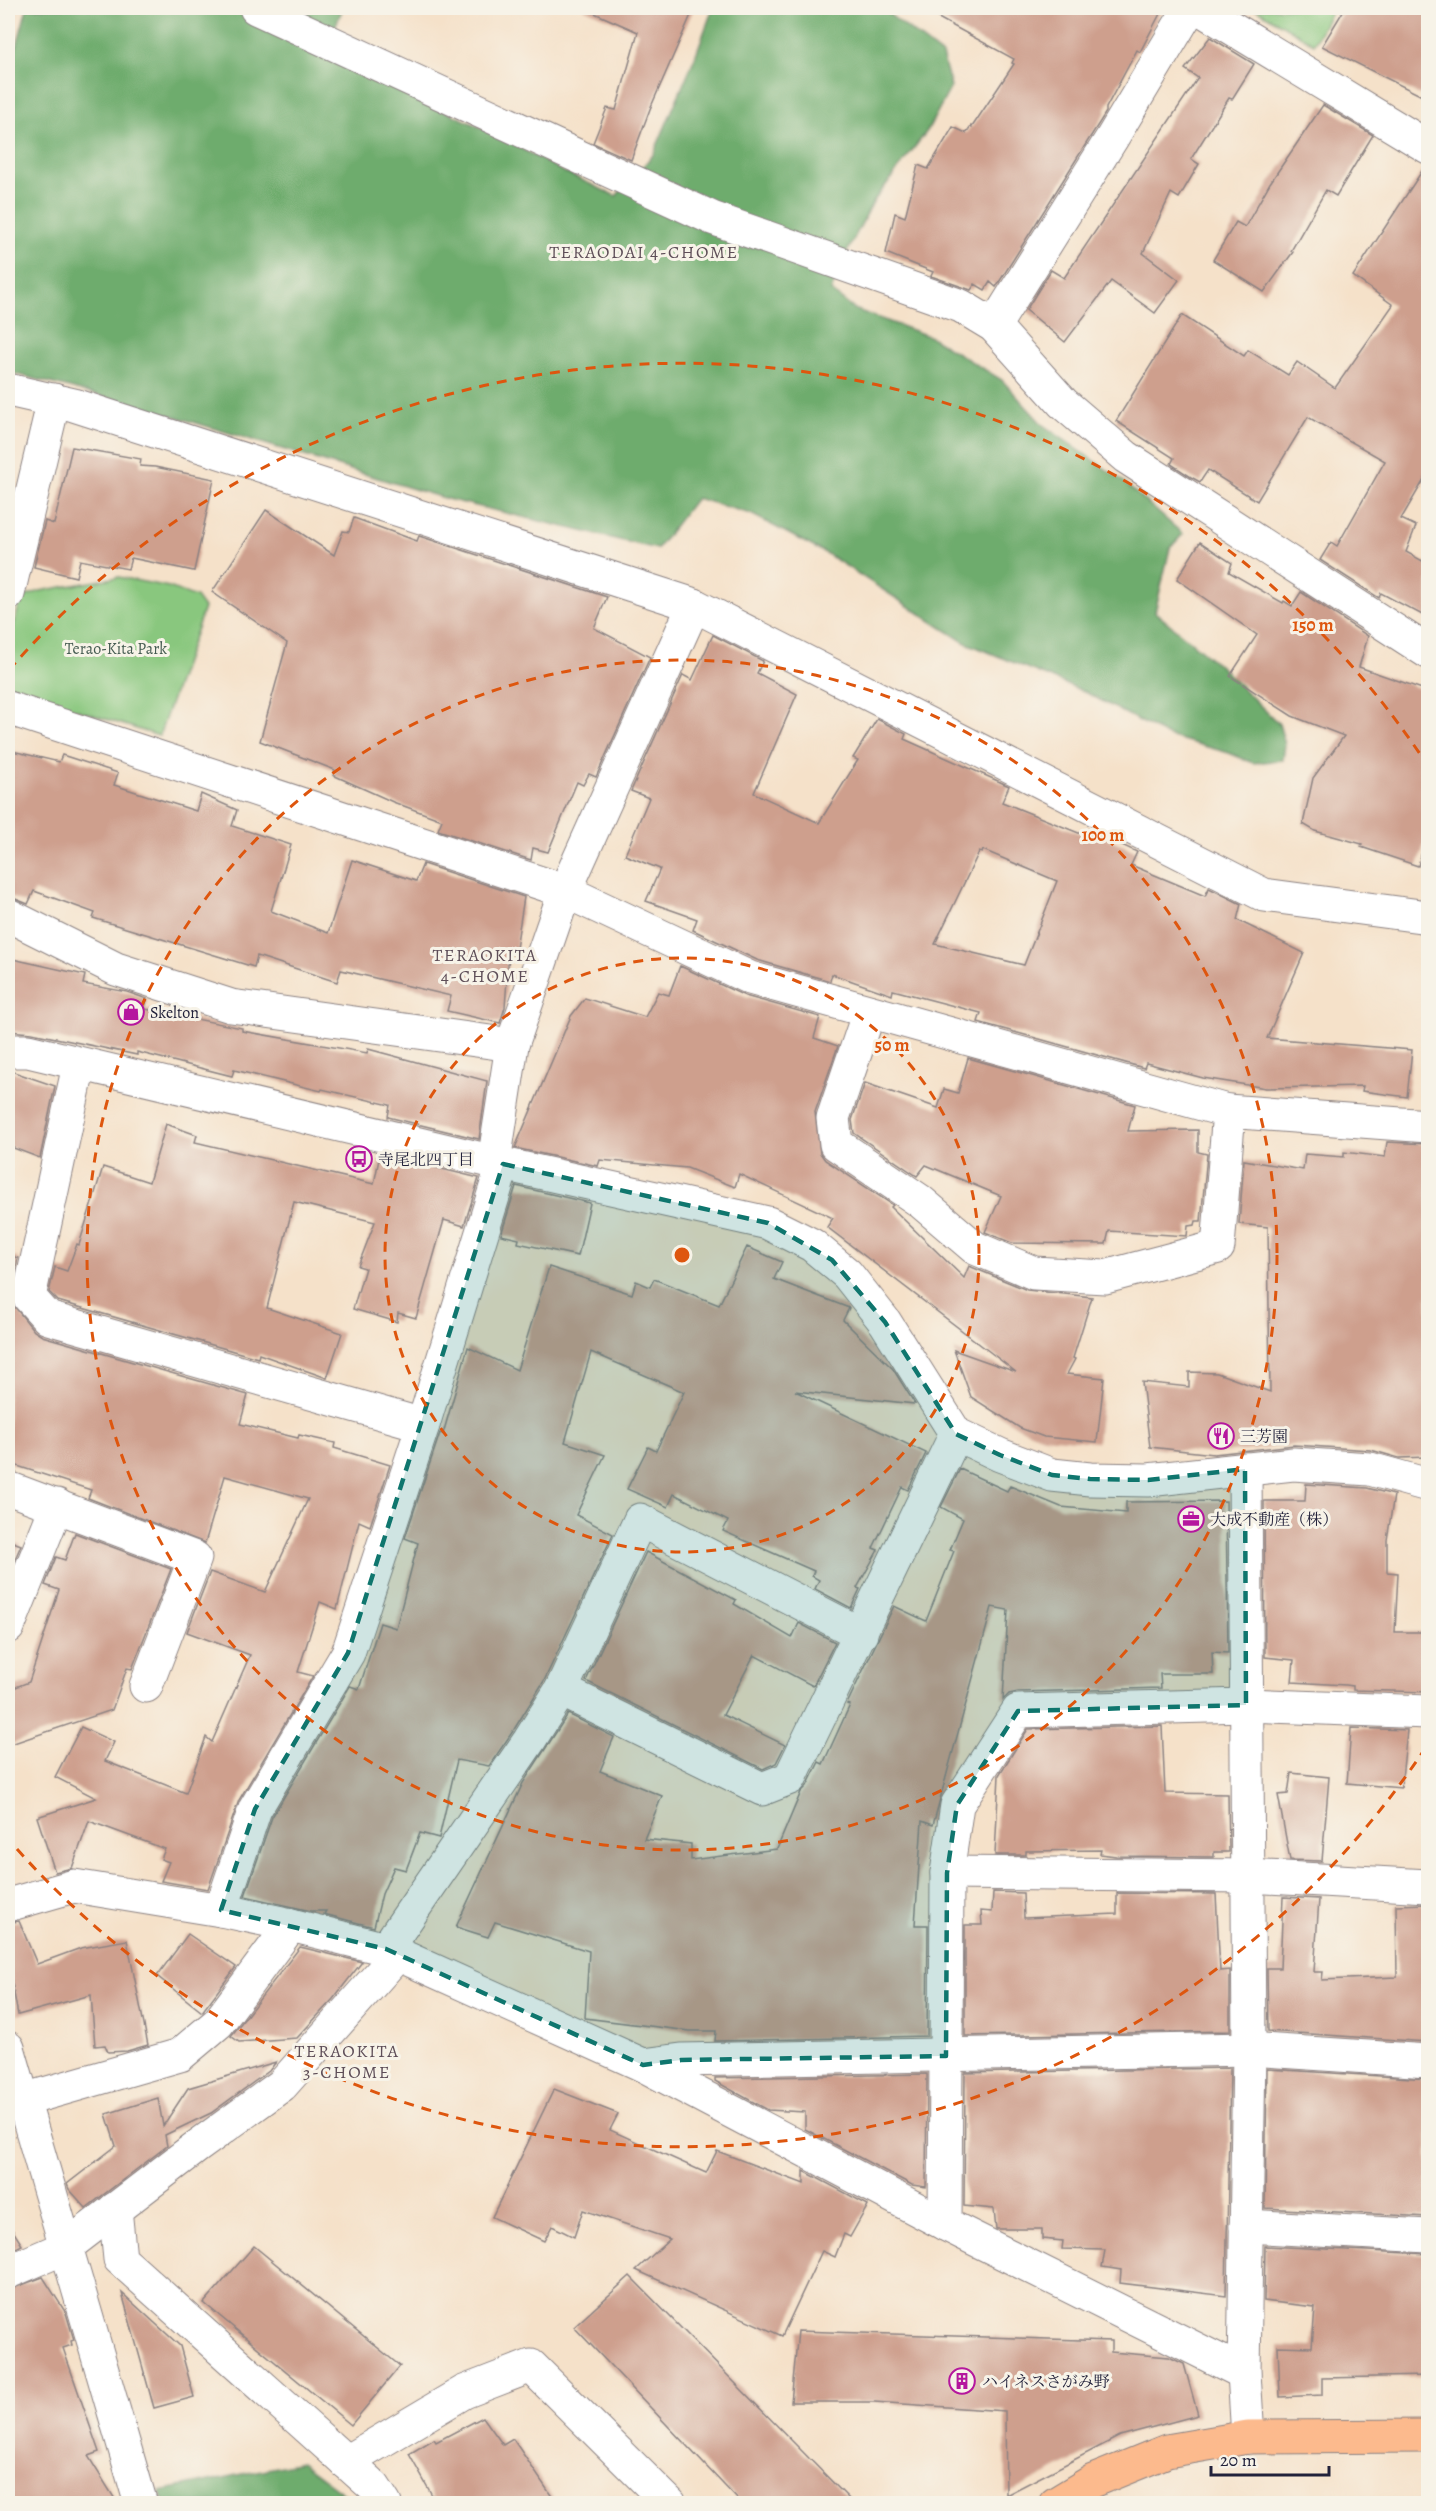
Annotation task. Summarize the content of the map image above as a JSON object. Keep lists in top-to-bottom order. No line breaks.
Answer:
{"districts":["TERAODAI 4-CHOME","TERAOKITA 4-CHOME","TERAOKITA 3-CHOME"],"parks":["Terao-Kita Park"],"places":{"shop":["Skelton"],"bus stop":["寺尾北四丁目"],"restaurant":["三芳園"],"office":["大成不動産（株）"],"building":["ハイネスさがみ野"]},"scale_bar":"20 m","rings":["150 m","100 m","50 m"]}
